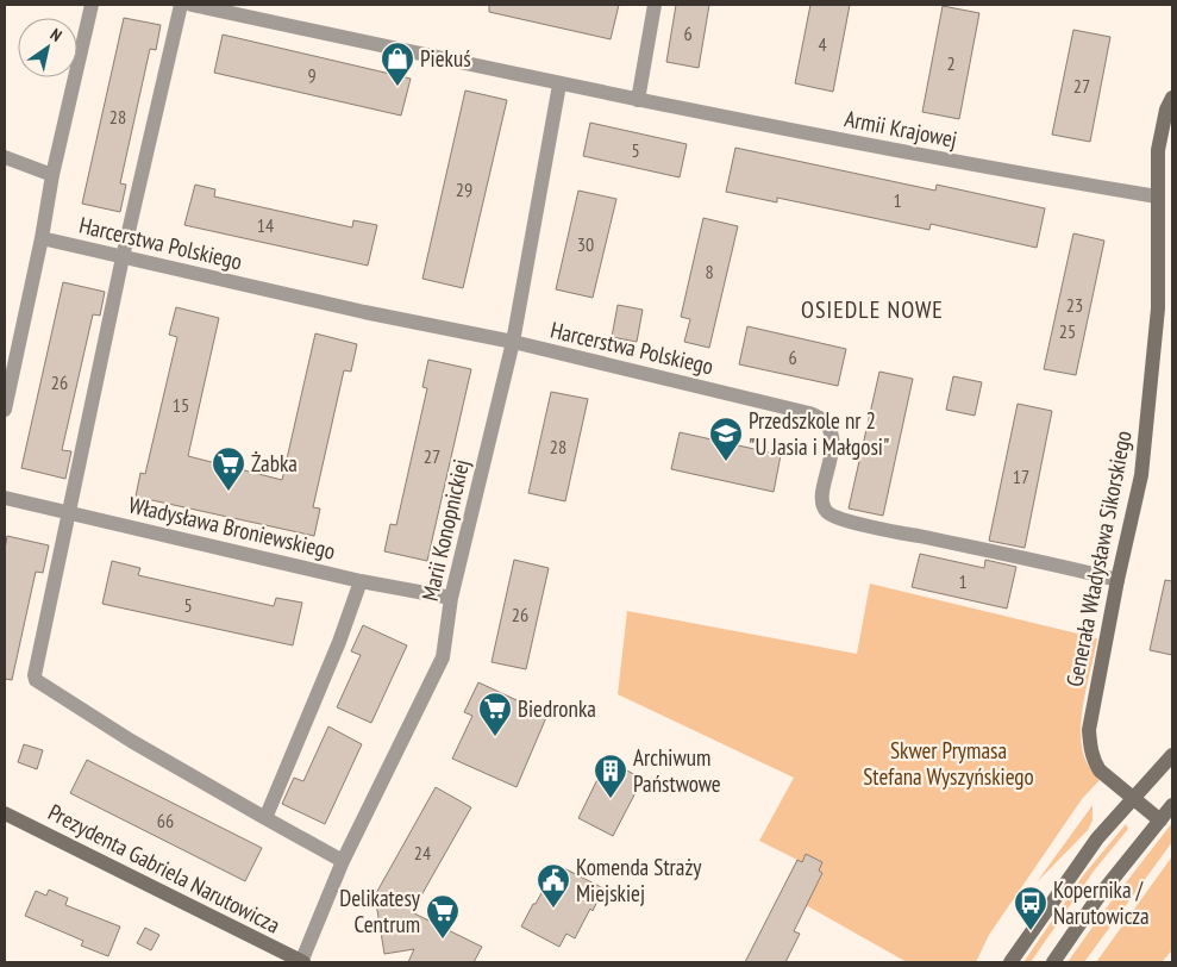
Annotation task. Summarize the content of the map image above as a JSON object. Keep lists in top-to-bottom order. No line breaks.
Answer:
{"streets":{"street":["Armii Krajowej","Harcerstwa Polskiego","Władysława Broniewskiego","Marii Konopnickiej","Generała Władysława Sikorskiego","Prezydenta Gabriela Narutowicza"]},"crossings":[["Armii Krajowej","Marii Konopnickiej"],["Armii Krajowej","Generała Władysława Sikorskiego"],["Harcerstwa Polskiego","Marii Konopnickiej"],["Harcerstwa Polskiego","Generała Władysława Sikorskiego"],["Władysława Broniewskiego","Marii Konopnickiej"],["Marii Konopnickiej","Prezydenta Gabriela Narutowicza"]],"districts":["OSIEDLE NOWE"],"parks":["Skwer Prymasa Stefana Wyszyńskiego"],"places":{"shop":["Piekuś"],"school or university":["Przedszkole nr 2 \"U Jasia i Małgosi\""],"supermarket":["Żabka","Biedronka","Delikatesy Centrum"],"building":["Archiwum Państwowe"],"public building":["Komenda Straży Miejskiej"],"bus stop":["Kopernika / Narutowicza"]},"house_numbers":["6","4","2","9","27","28","5","29","1","14","30","8","23","25","6","26","15","28","27","17","1","5","26","66","24"],"north":"top right"}
